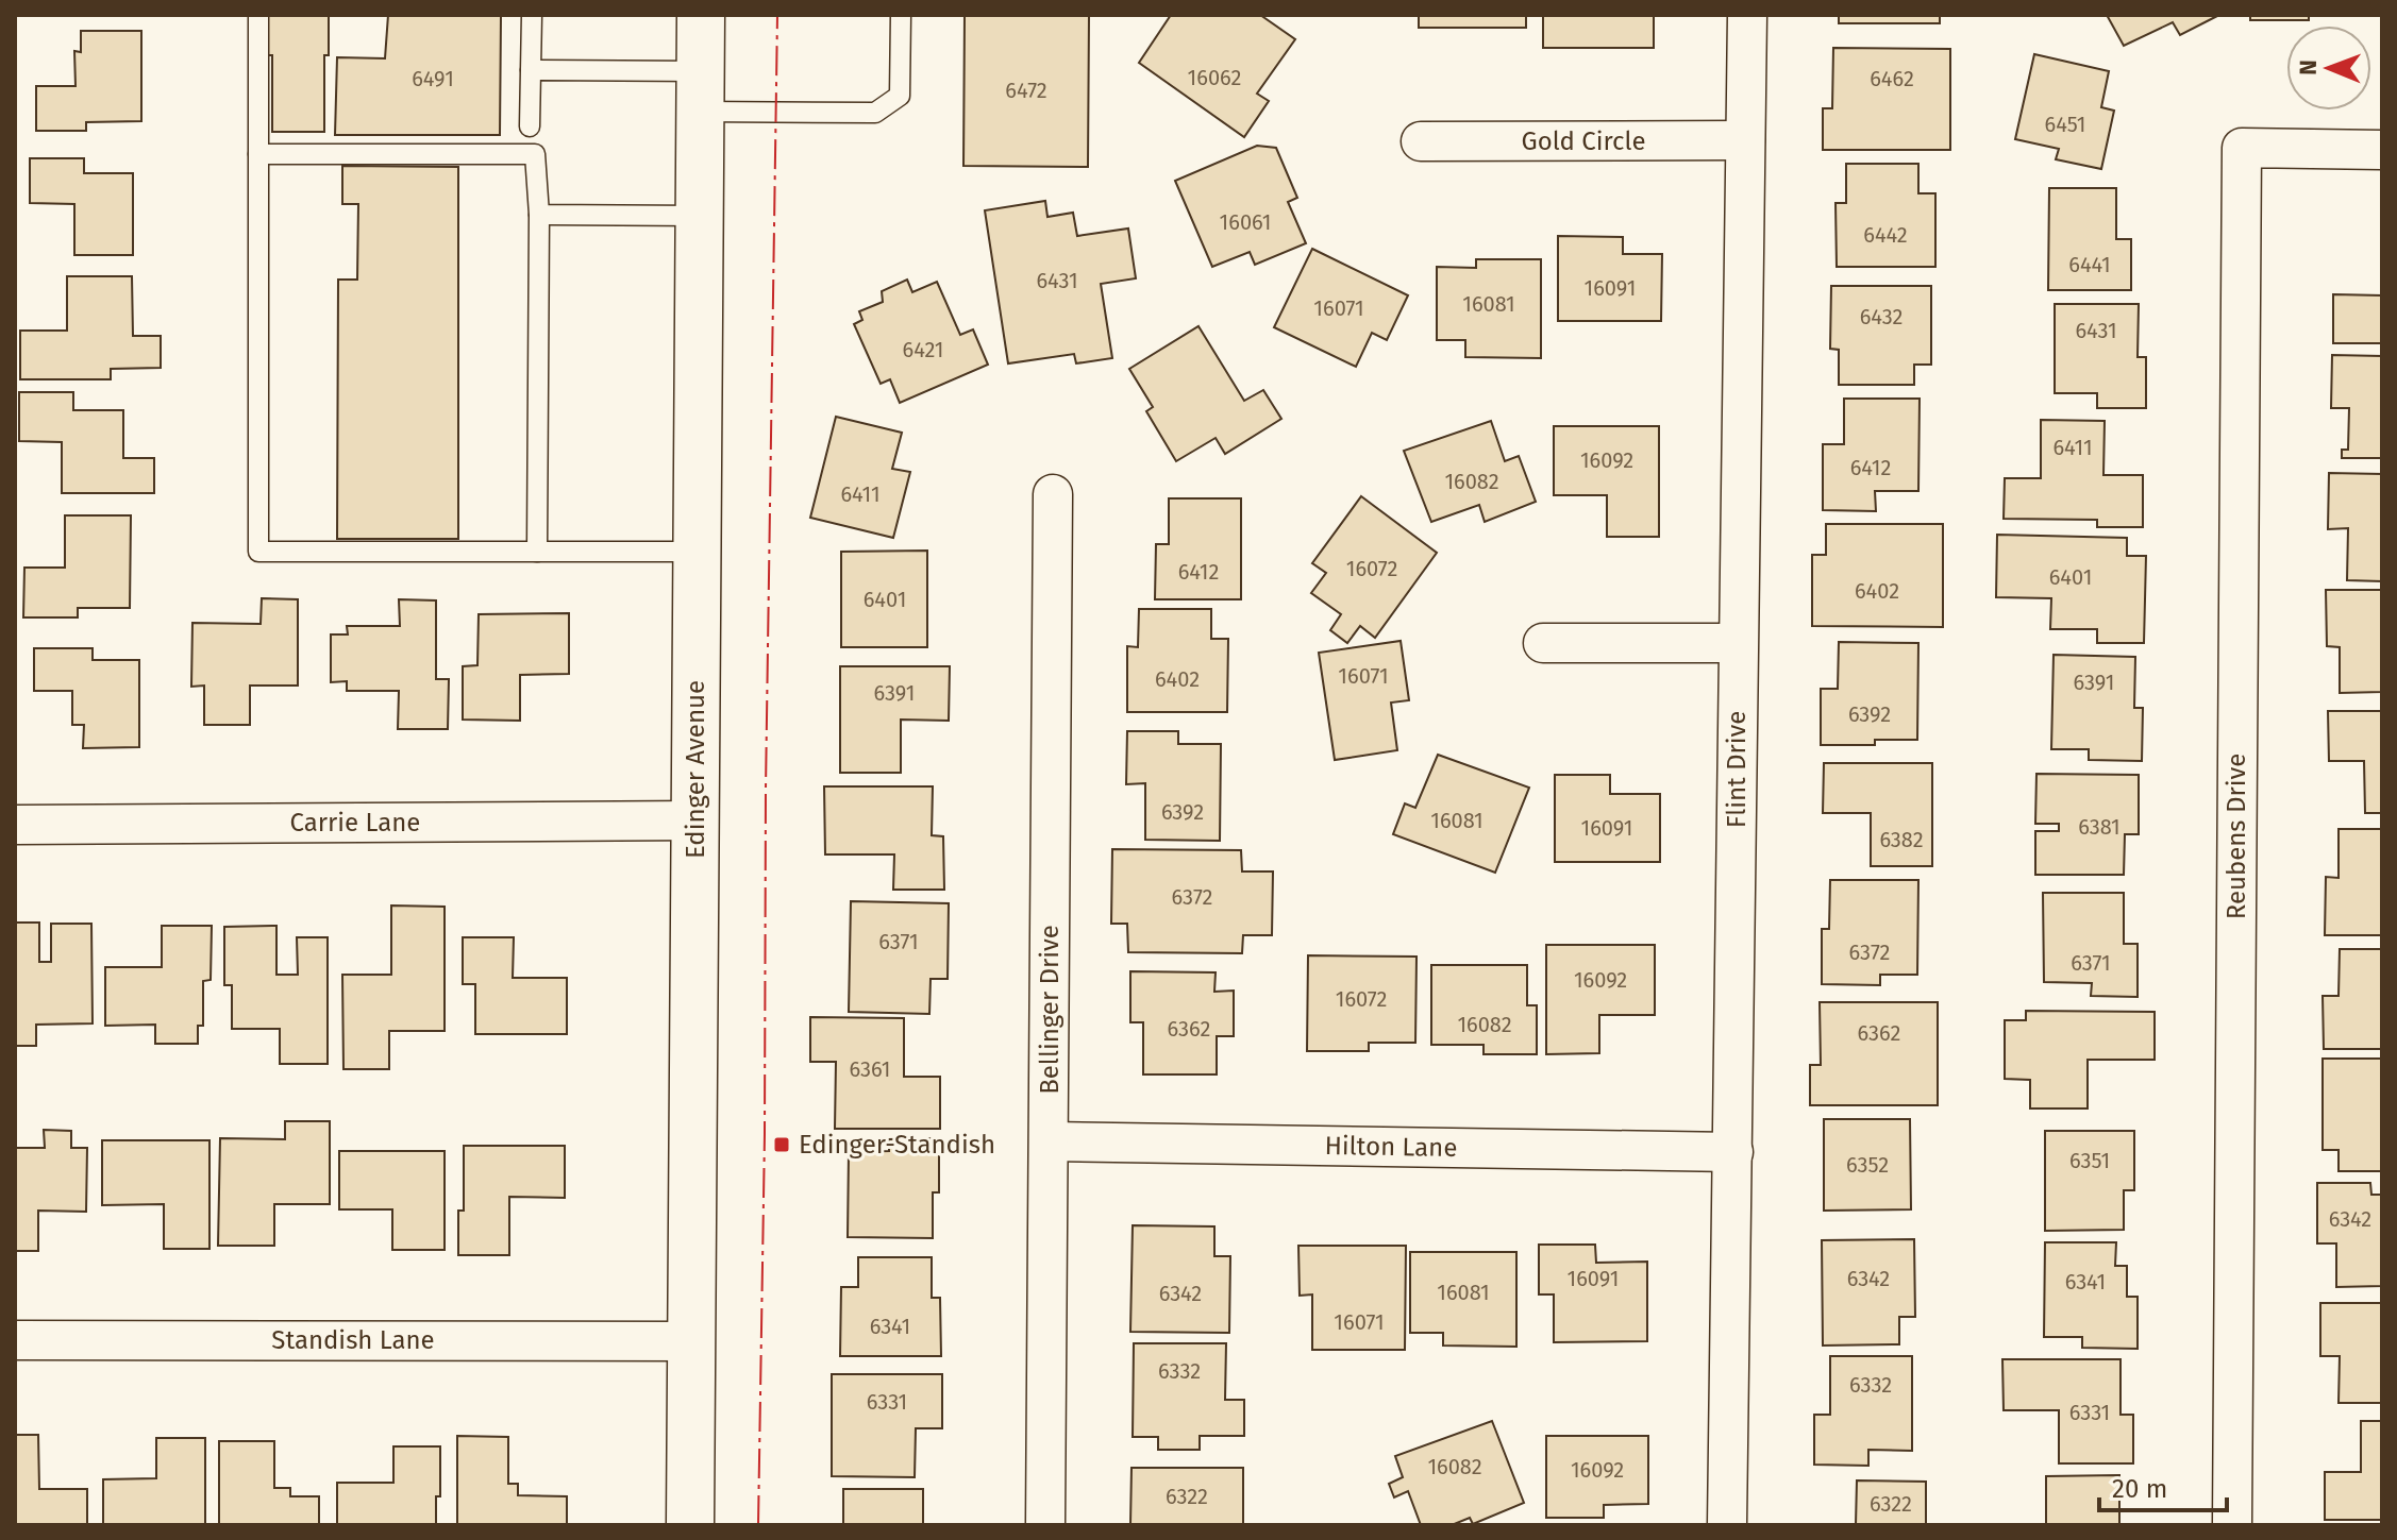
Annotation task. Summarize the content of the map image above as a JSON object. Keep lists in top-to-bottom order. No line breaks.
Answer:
{"streets":{"main road":["Edinger Avenue"],"street":["Gold Circle","Flint Drive","Carrie Lane","Reubens Drive","Bellinger Drive","Hilton Lane","Standish Lane"]},"crossings":[["Gold Circle","Flint Drive"],["Edinger Avenue","Carrie Lane"],["Edinger Avenue","Standish Lane"],["Flint Drive","Hilton Lane"],["Bellinger Drive","Hilton Lane"]],"places":{"transit":["Edinger-Standish"]},"house_numbers":["16062","6491","6462","6472","6451","16061","6442","6441","6431","16091","16081","16071","6432","6431","6421","6411","16092","6412","16082","6411","16072","6412","6401","6402","6401","16071","6402","6391","6391","6392","6392","16081","6381","16091","6382","6372","6371","6372","6371","16092","16072","16082","6362","6362","6361","6351","6352","6342","16091","6342","6341","16081","6342","16071","6341","6332","6332","6331","6331","16082","16092","6322","6322"],"scale_bar":"20 m","north":"left"}
